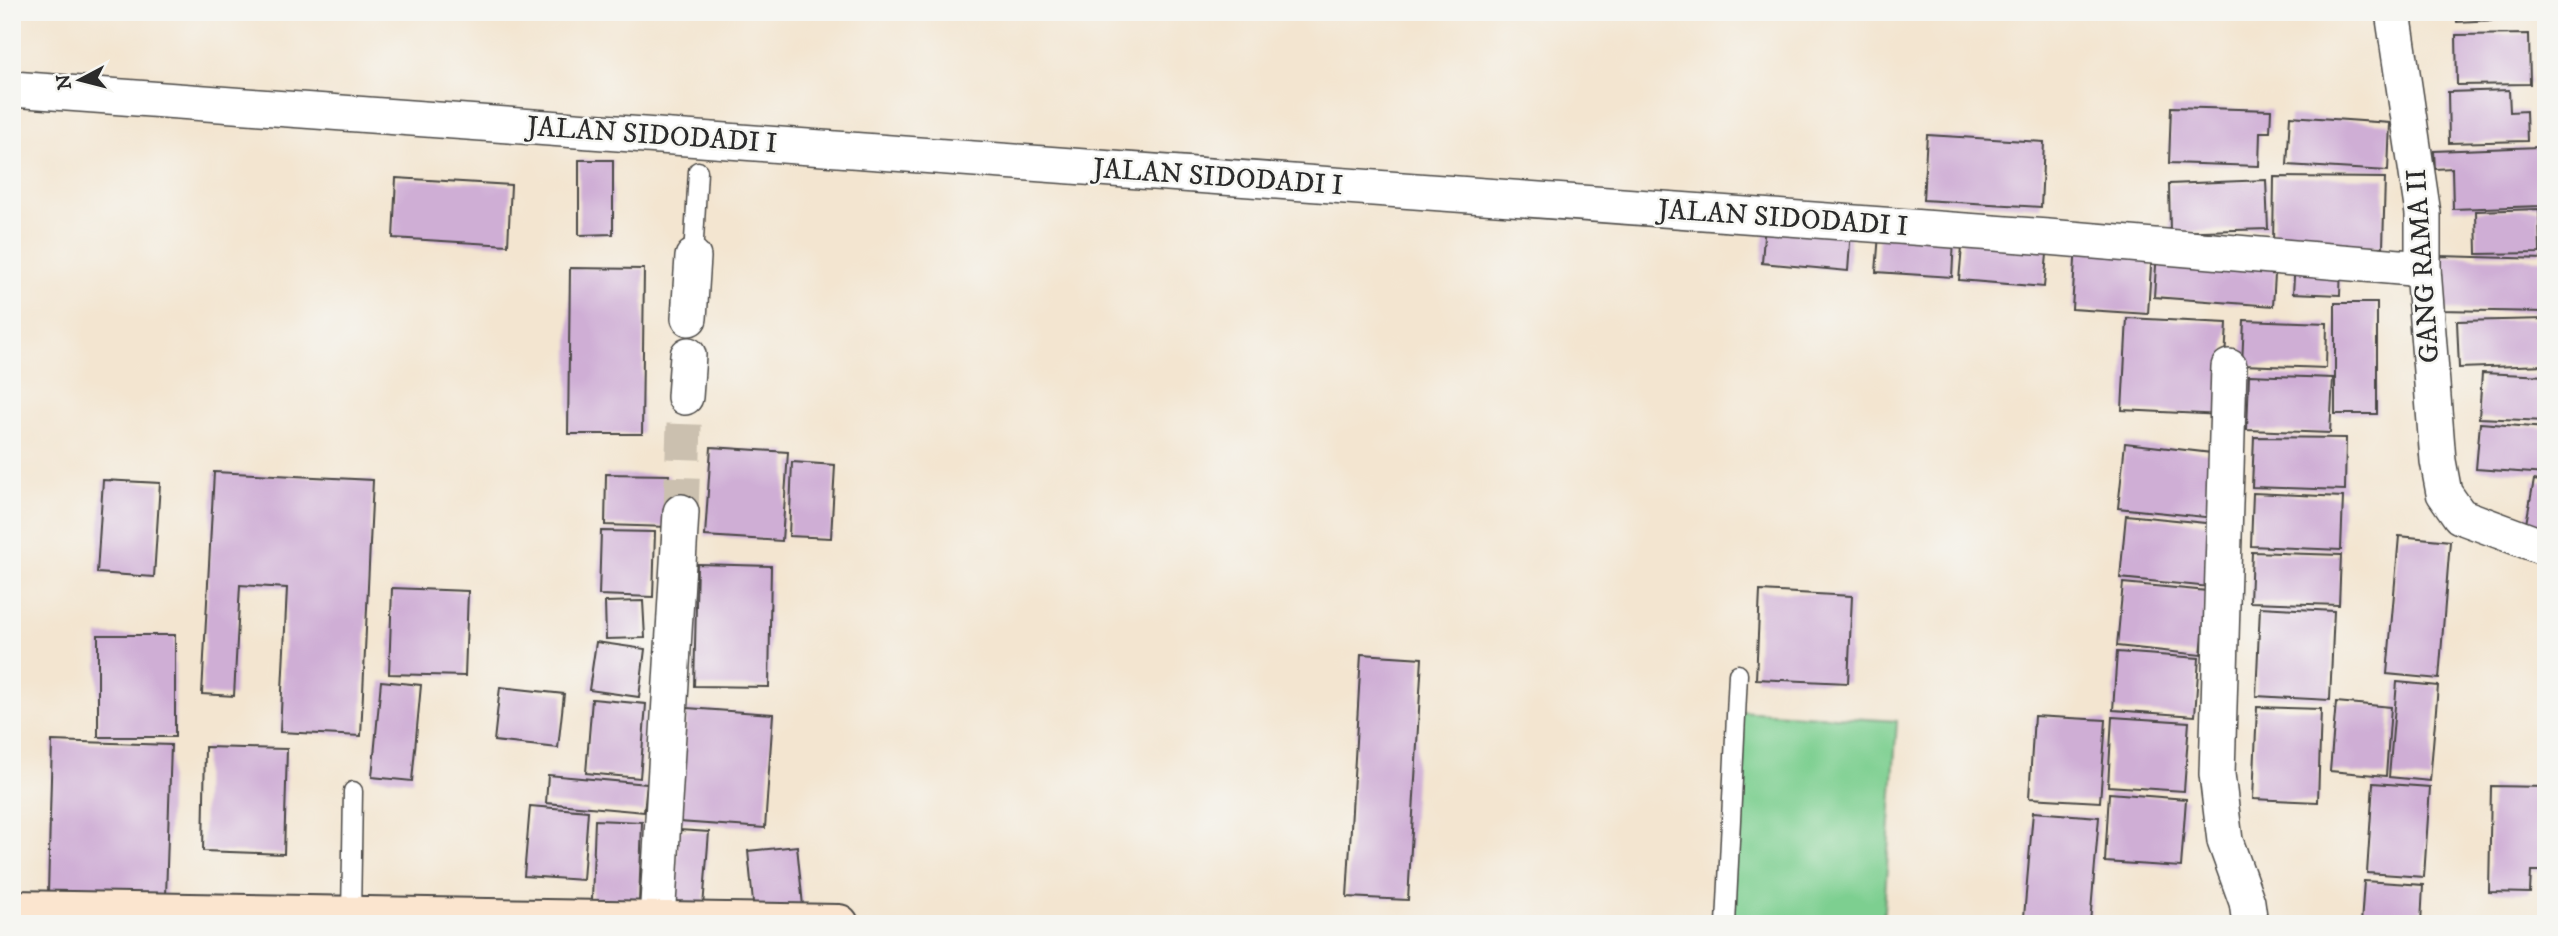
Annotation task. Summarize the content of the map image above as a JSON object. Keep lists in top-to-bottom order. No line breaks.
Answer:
{"streets":{"street":["JALAN SIDODADI I","GANG RAMA II"]},"crossings":[["JALAN SIDODADI I","GANG RAMA II"]],"north":"left"}
